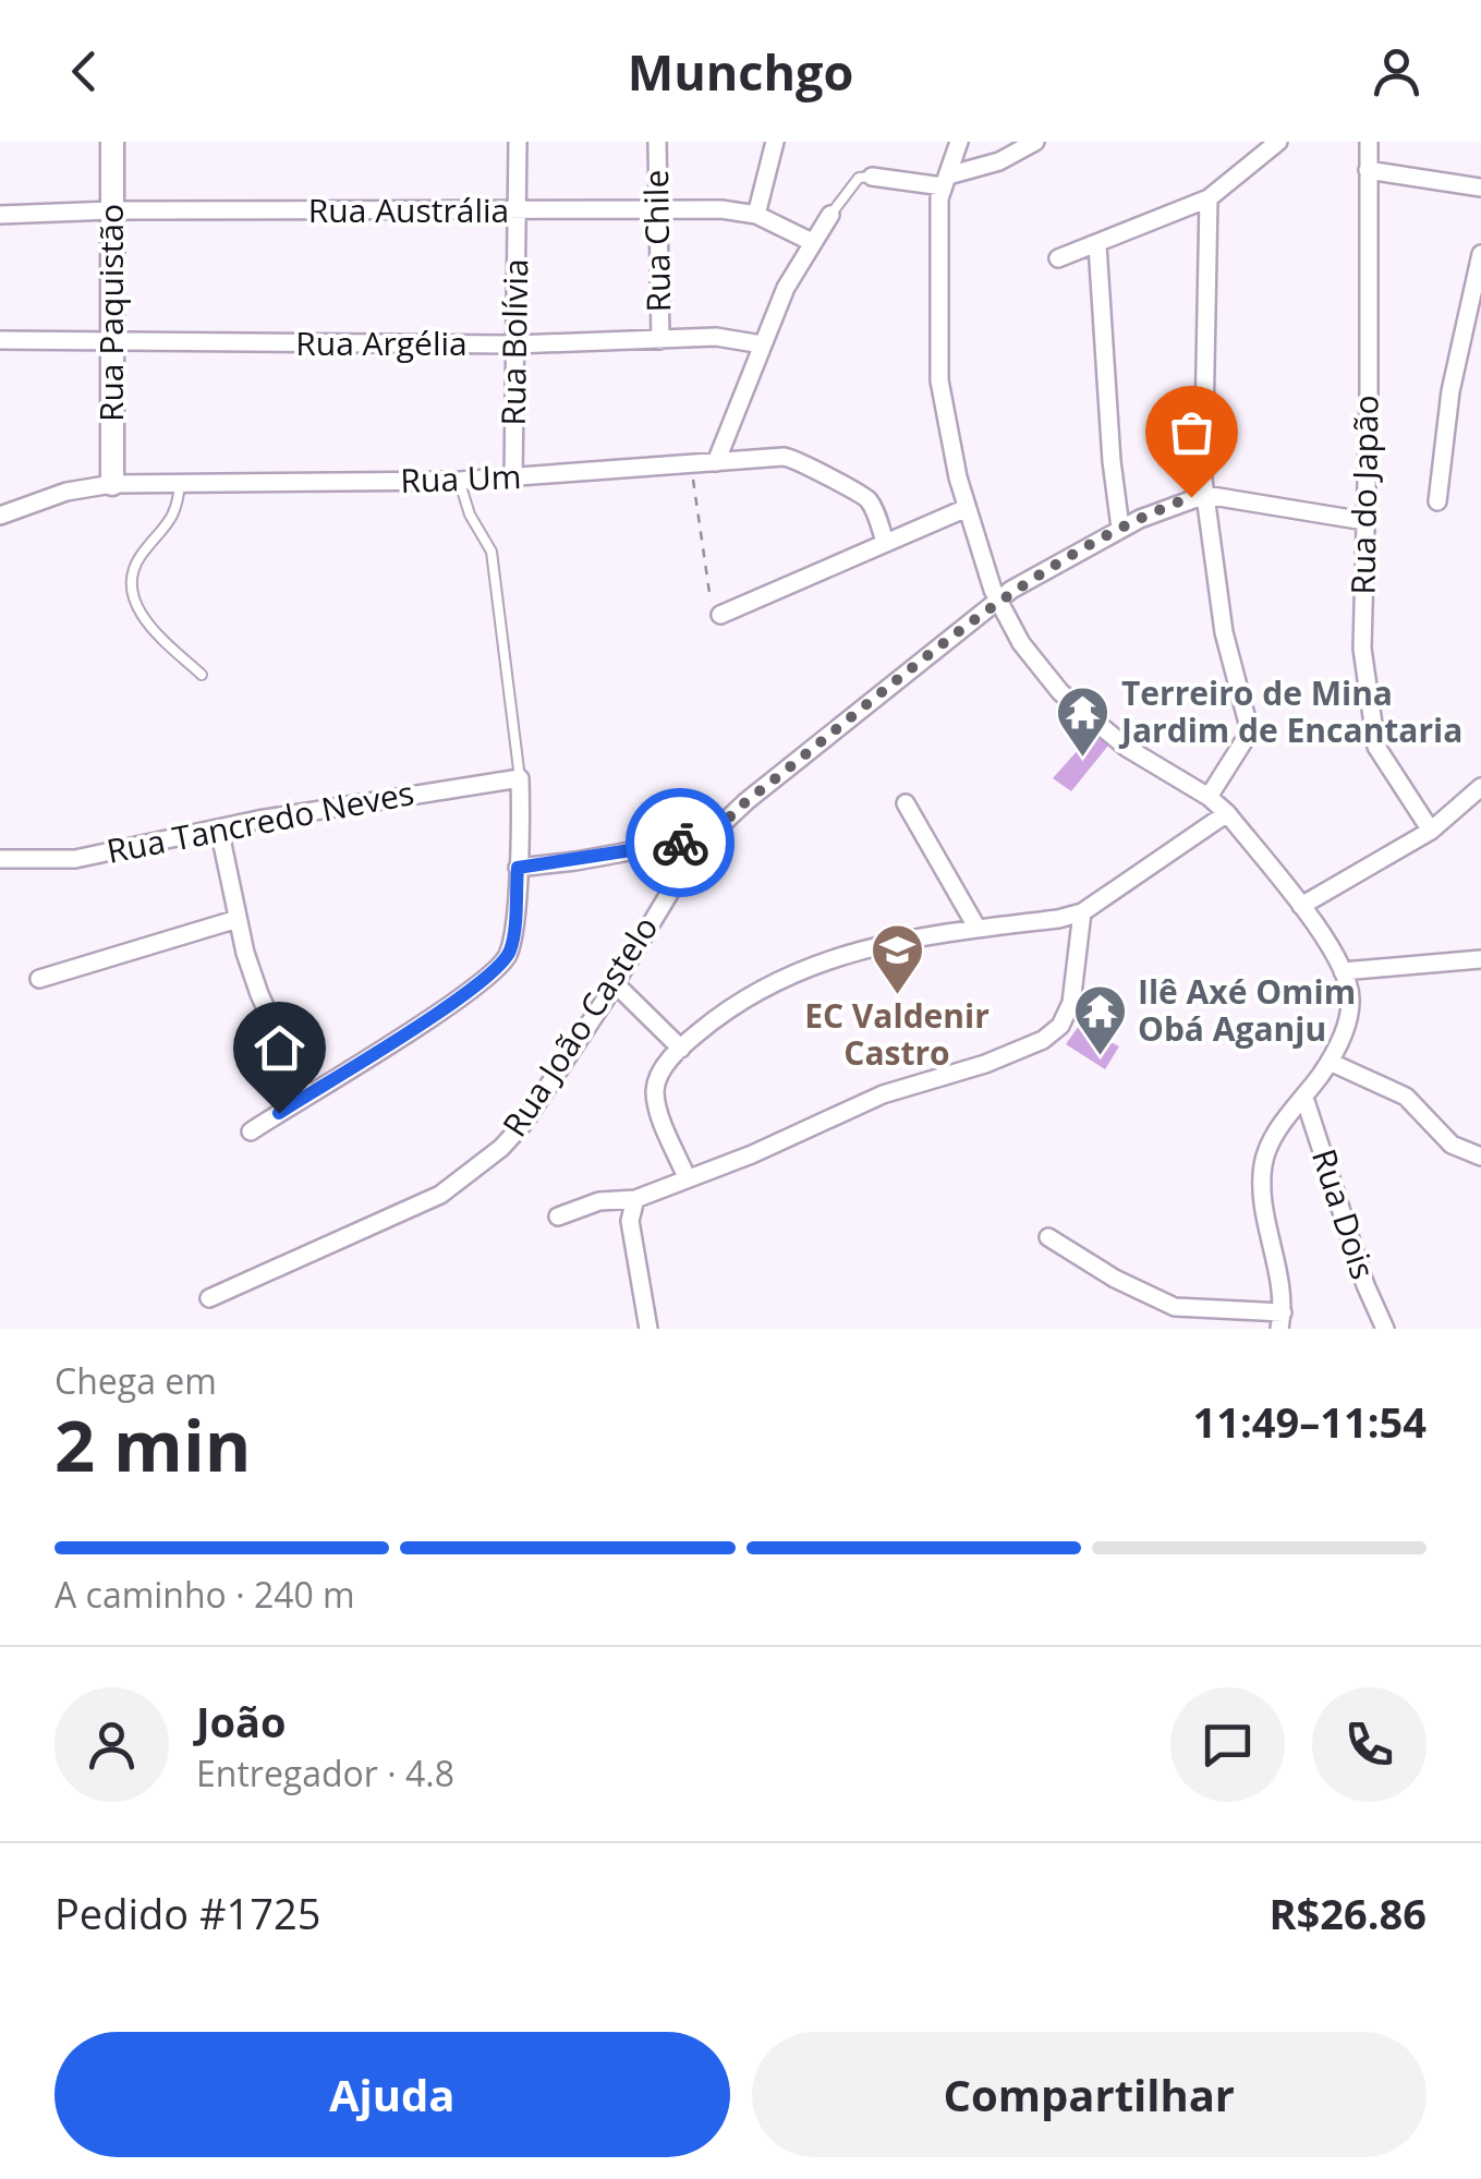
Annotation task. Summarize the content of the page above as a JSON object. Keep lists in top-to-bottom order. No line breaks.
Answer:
{"streets":{"street":["Rua Austrália","Rua Chile","Rua Paquistão","Rua Bolívia","Rua Argélia","Rua Um","Rua do Japão","Rua Tancredo Neves","Rua João Castelo","Rua Dois"]},"crossings":[["Rua Austrália","Rua Chile"],["Rua Austrália","Rua Paquistão"],["Rua Austrália","Rua Bolívia"],["Rua Chile","Rua Argélia"],["Rua Paquistão","Rua Argélia"],["Rua Paquistão","Rua Um"],["Rua Bolívia","Rua Argélia"],["Rua Bolívia","Rua Um"],["Rua do Japão","Rua João Castelo"]],"places":{"temple":["Terreiro de Mina Jardim de Encantaria","Ilê Axé Omim Obá Aganju"],"school or university":["EC Valdenir Castro"]},"page":{"header":"Munchgo","heading":["2 min","Chega em","11:49–11:54"],"panel":["João","Entregador · 4.8","Pedido #1725","R$26.86"],"bar":"A caminho · 240 m","buttons":["Ajuda","Compartilhar"]}}
